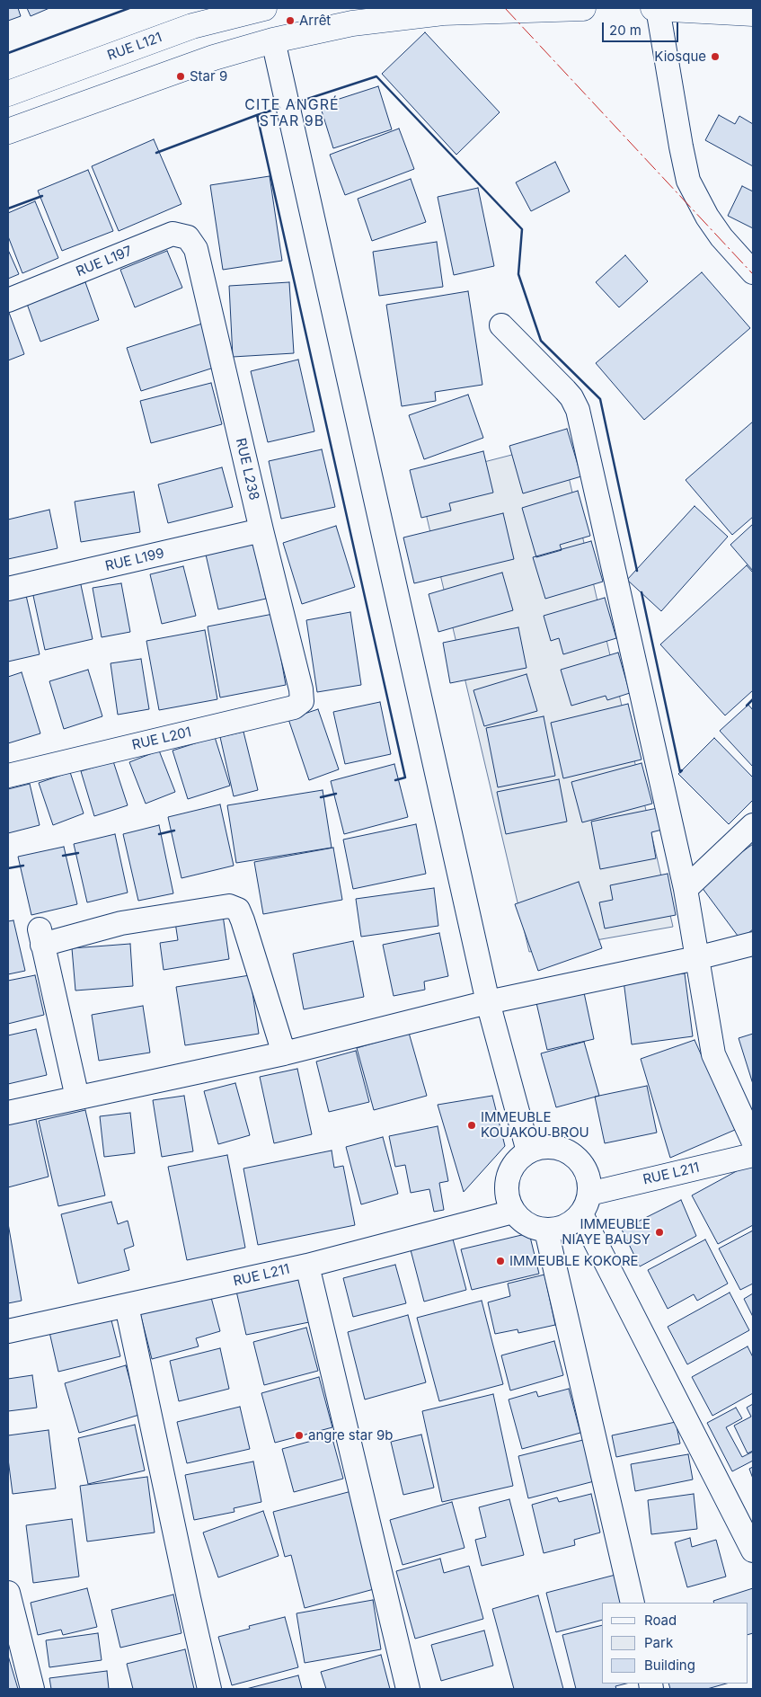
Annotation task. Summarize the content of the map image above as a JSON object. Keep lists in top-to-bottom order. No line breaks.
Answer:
{"streets":{"main road":["RUE L121"],"street":["RUE L197","RUE L238","RUE L199","RUE L201","RUE L211"]},"crossings":[["RUE L197","RUE L238"],["RUE L238","RUE L199"],["RUE L238","RUE L201"]],"districts":["CITE ANGRÉ STAR 9B"],"places":["Arrêt","Kiosque","Star 9","IMMEUBLE KOUAKOU BROU","IMMEUBLE NIAYE BAUSY","IMMEUBLE KOKORE","angre star 9b"],"legend":["Road","Park","Building"],"scale_bar":"20 m"}
